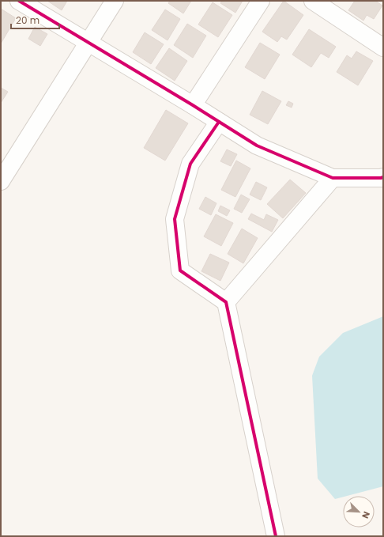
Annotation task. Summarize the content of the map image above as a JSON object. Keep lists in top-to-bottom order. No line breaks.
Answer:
{"scale_bar":"20 m","north":"bottom right"}
